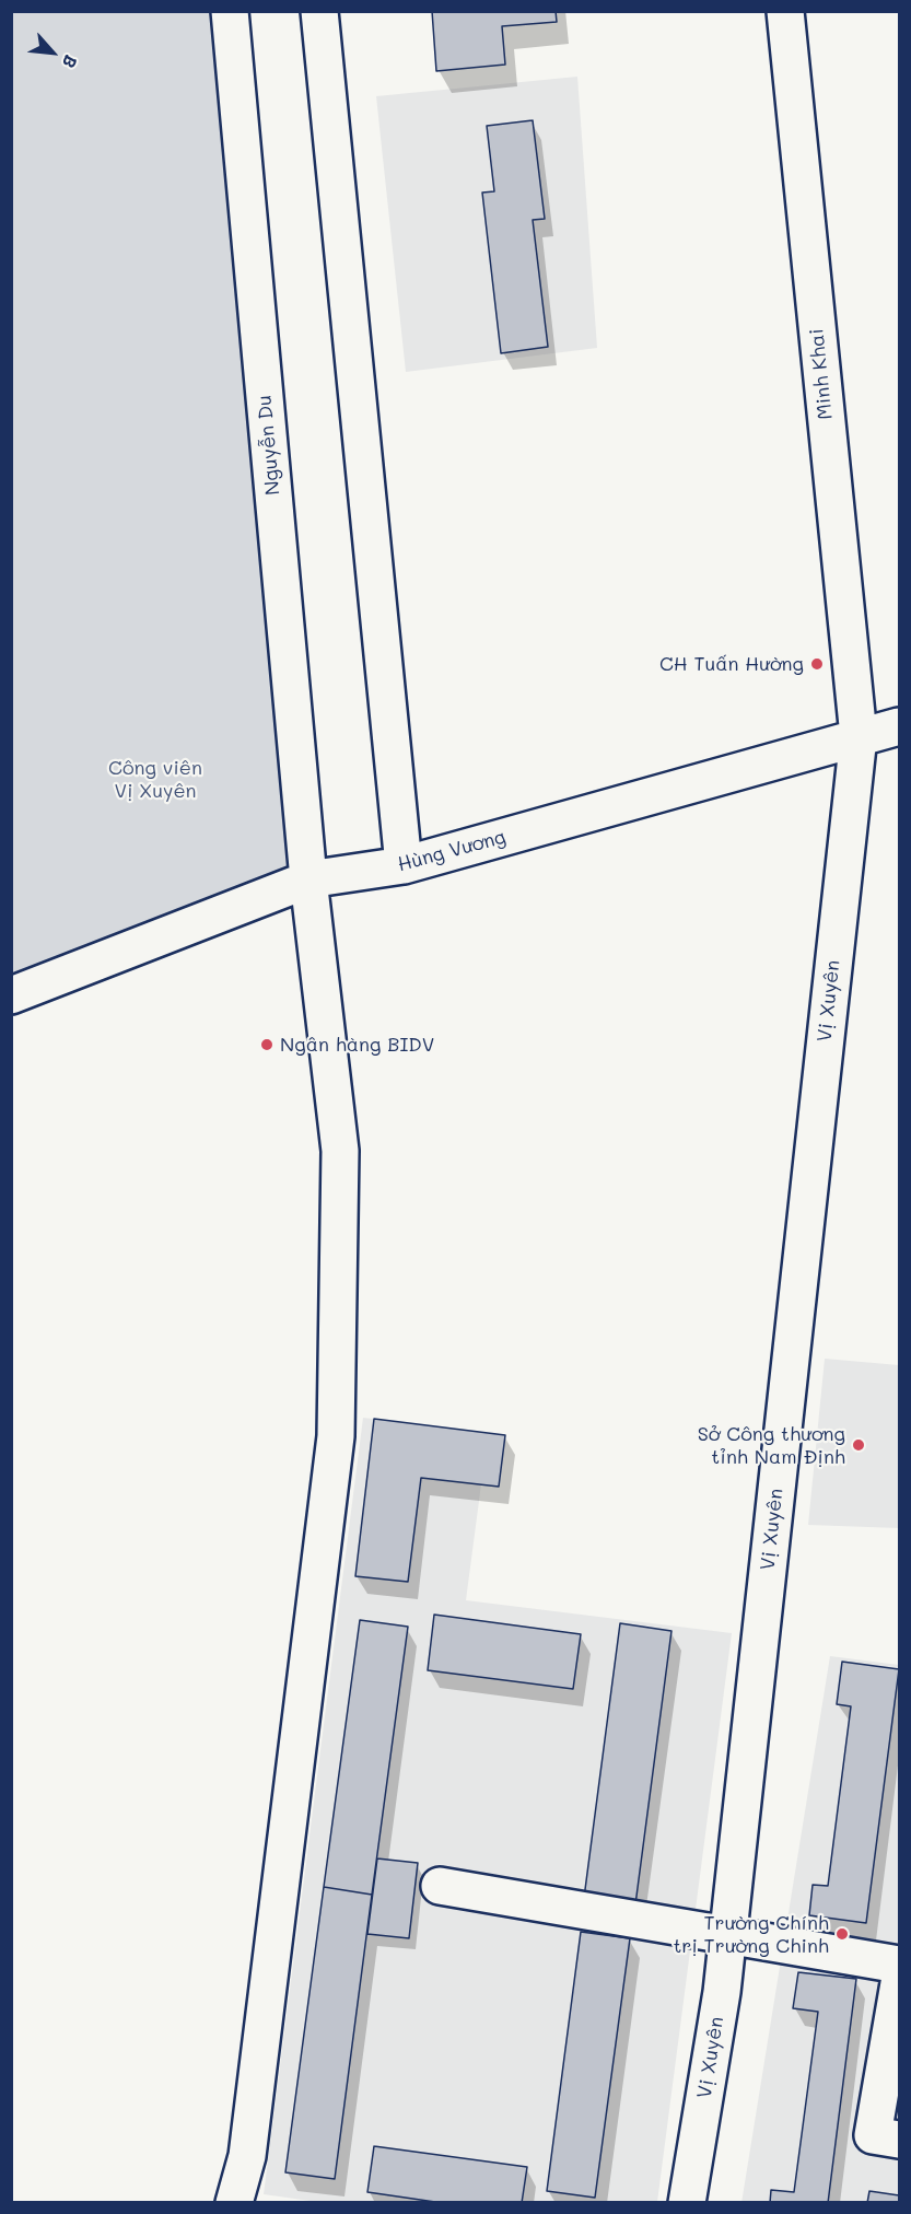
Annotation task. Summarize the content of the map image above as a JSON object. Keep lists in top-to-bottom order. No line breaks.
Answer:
{"streets":{"street":["Minh Khai","Nguyễn Du","Hùng Vương","Vị Xuyên"]},"crossings":[["Minh Khai","Hùng Vương"],["Minh Khai","Vị Xuyên"],["Nguyễn Du","Hùng Vương"],["Hùng Vương","Vị Xuyên"]],"parks":["Công viên Vị Xuyên"],"places":["CH Tuấn Hường","Ngân hàng BIDV","Sở Công thương tỉnh Nam Định","Trường Chính trị Trường Chinh"],"north":"bottom right"}
